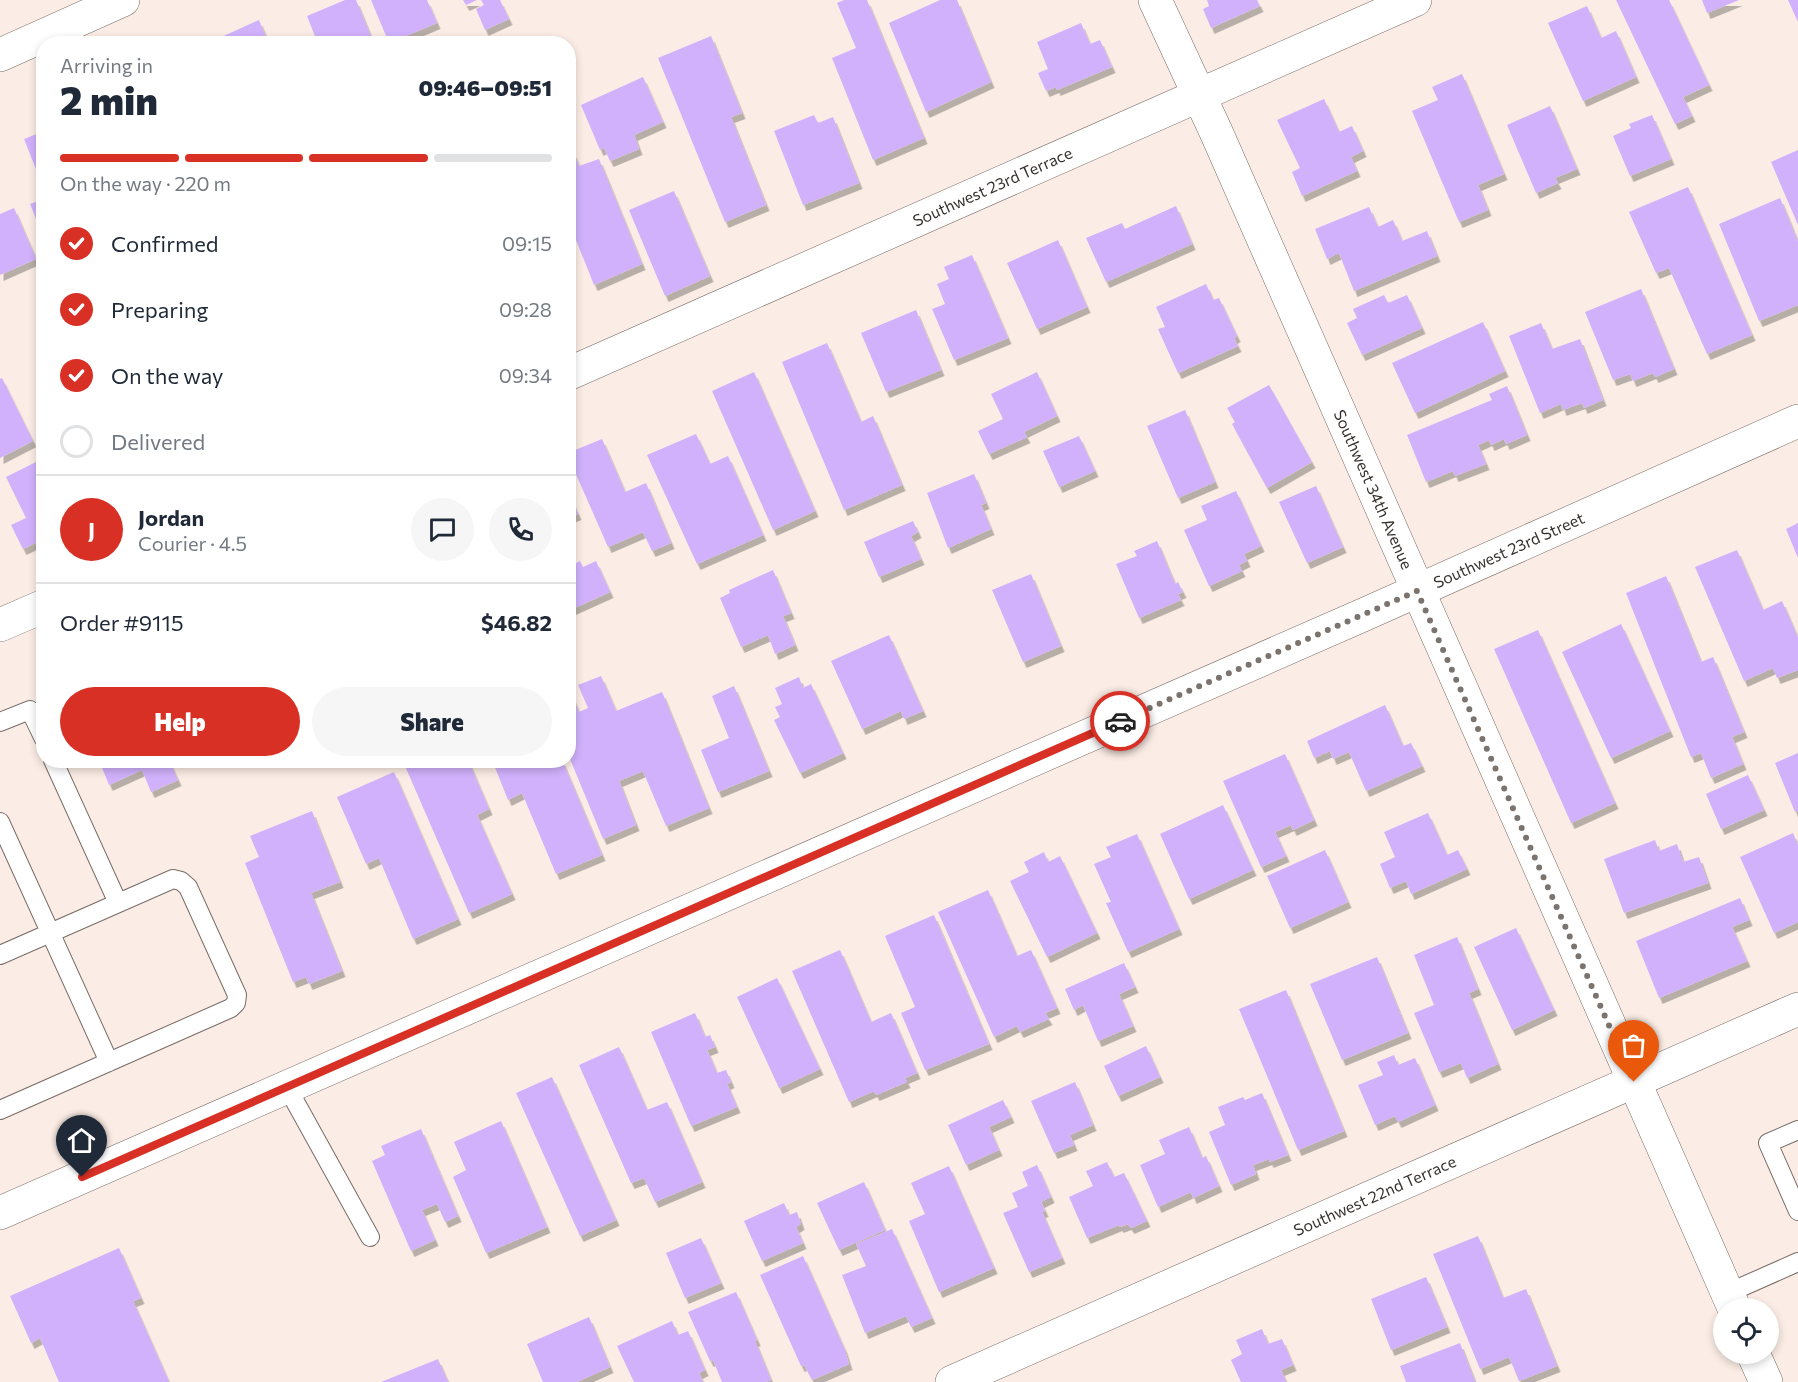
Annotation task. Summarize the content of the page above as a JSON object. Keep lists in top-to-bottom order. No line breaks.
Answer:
{"streets":{"street":["Southwest 23rd Terrace","Southwest 34th Avenue","Southwest 23rd Street","Southwest 22nd Terrace"]},"crossings":[["Southwest 23rd Terrace","Southwest 34th Avenue"],["Southwest 34th Avenue","Southwest 23rd Street"],["Southwest 34th Avenue","Southwest 22nd Terrace"]],"page":{"heading":["2 min","Arriving in","09:46–09:51"],"panel":["Jordan","Courier · 4.5","Order #9115","$46.82"],"bar":"On the way · 220 m","list":[["Confirmed","09:15"],["Preparing","09:28"],["On the way","09:34"],"Delivered"],"round":"J","buttons":["Help","Share"]}}
